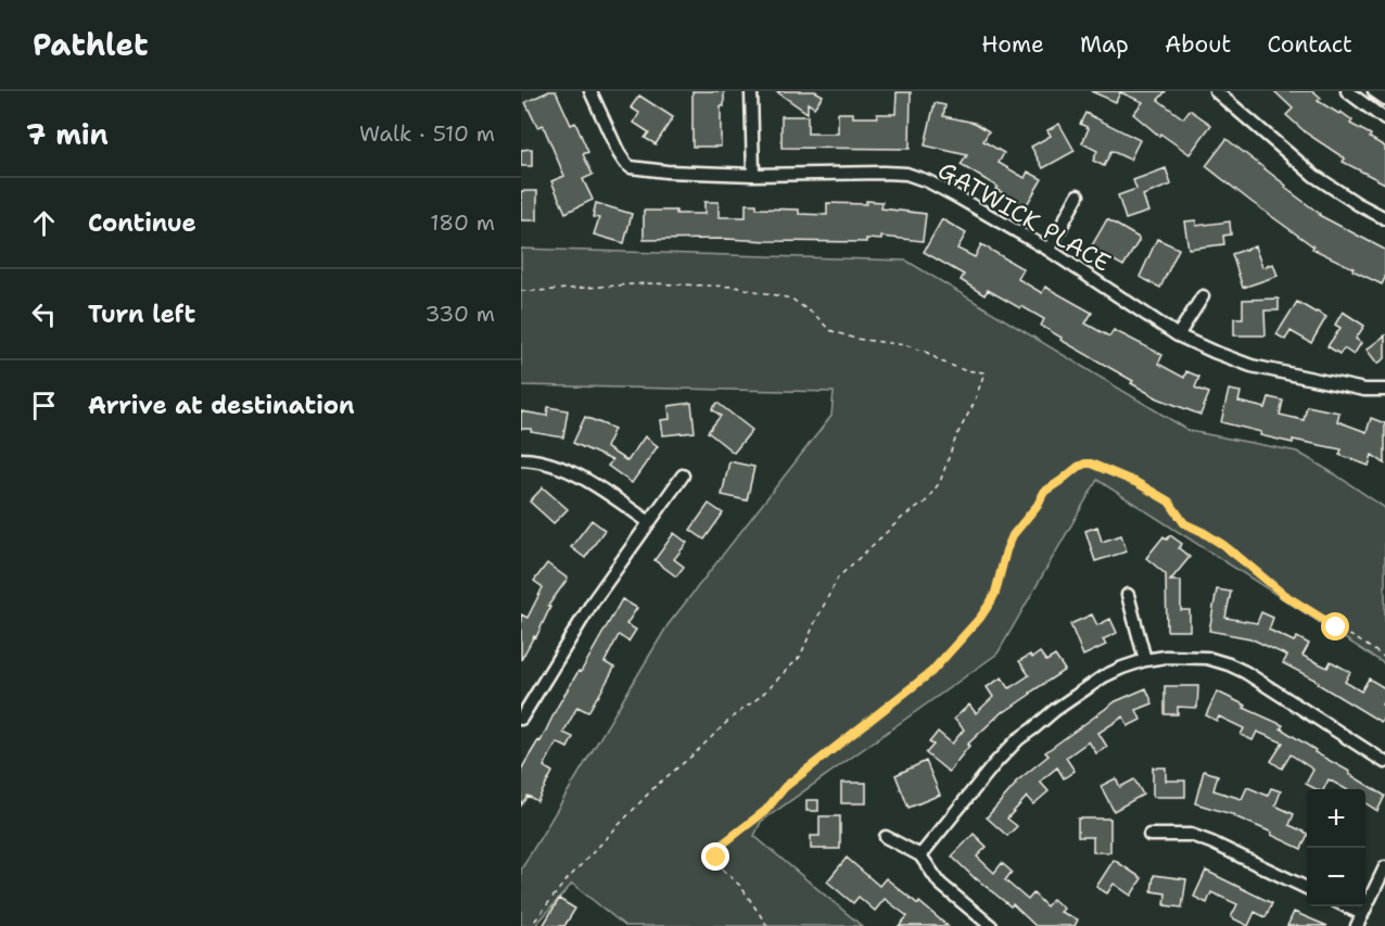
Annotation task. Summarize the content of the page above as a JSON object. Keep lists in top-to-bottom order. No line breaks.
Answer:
{"streets":{"street":["GATWICK PLACE"]},"page":{"header":"Pathlet","nav":["Home","Map","About","Contact"],"heading":["7 min","Walk · 510 m"],"list":[["Continue","180 m"],["Turn left","330 m"],"Arrive at destination"],"map_buttons":["+","−"]}}
